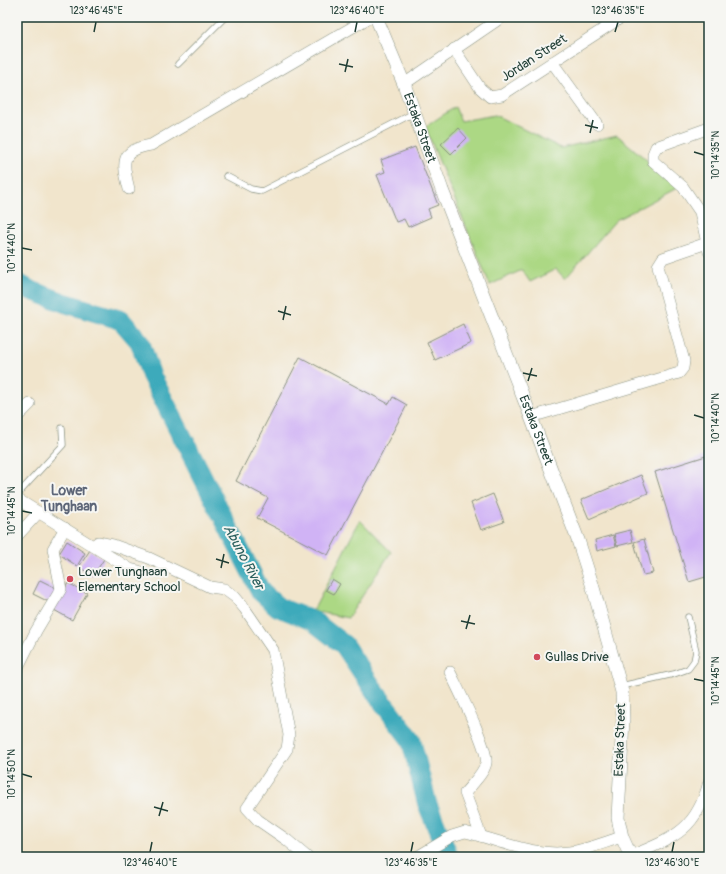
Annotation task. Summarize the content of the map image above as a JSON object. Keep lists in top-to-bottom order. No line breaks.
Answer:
{"streets":{"street":["Jordan Street","Estaka Street"]},"districts":["Lower Tunghaan"],"water":["Abuno River"],"places":["Lower Tunghaan Elementary School","Gullas Drive"],"coordinates":["123°46'45\"E","123°46'40\"E","123°46'35\"E","10°14'35\"N","10°14'40\"N","10°14'45\"N","10°14'50\"N","123°46'30\"E"]}
